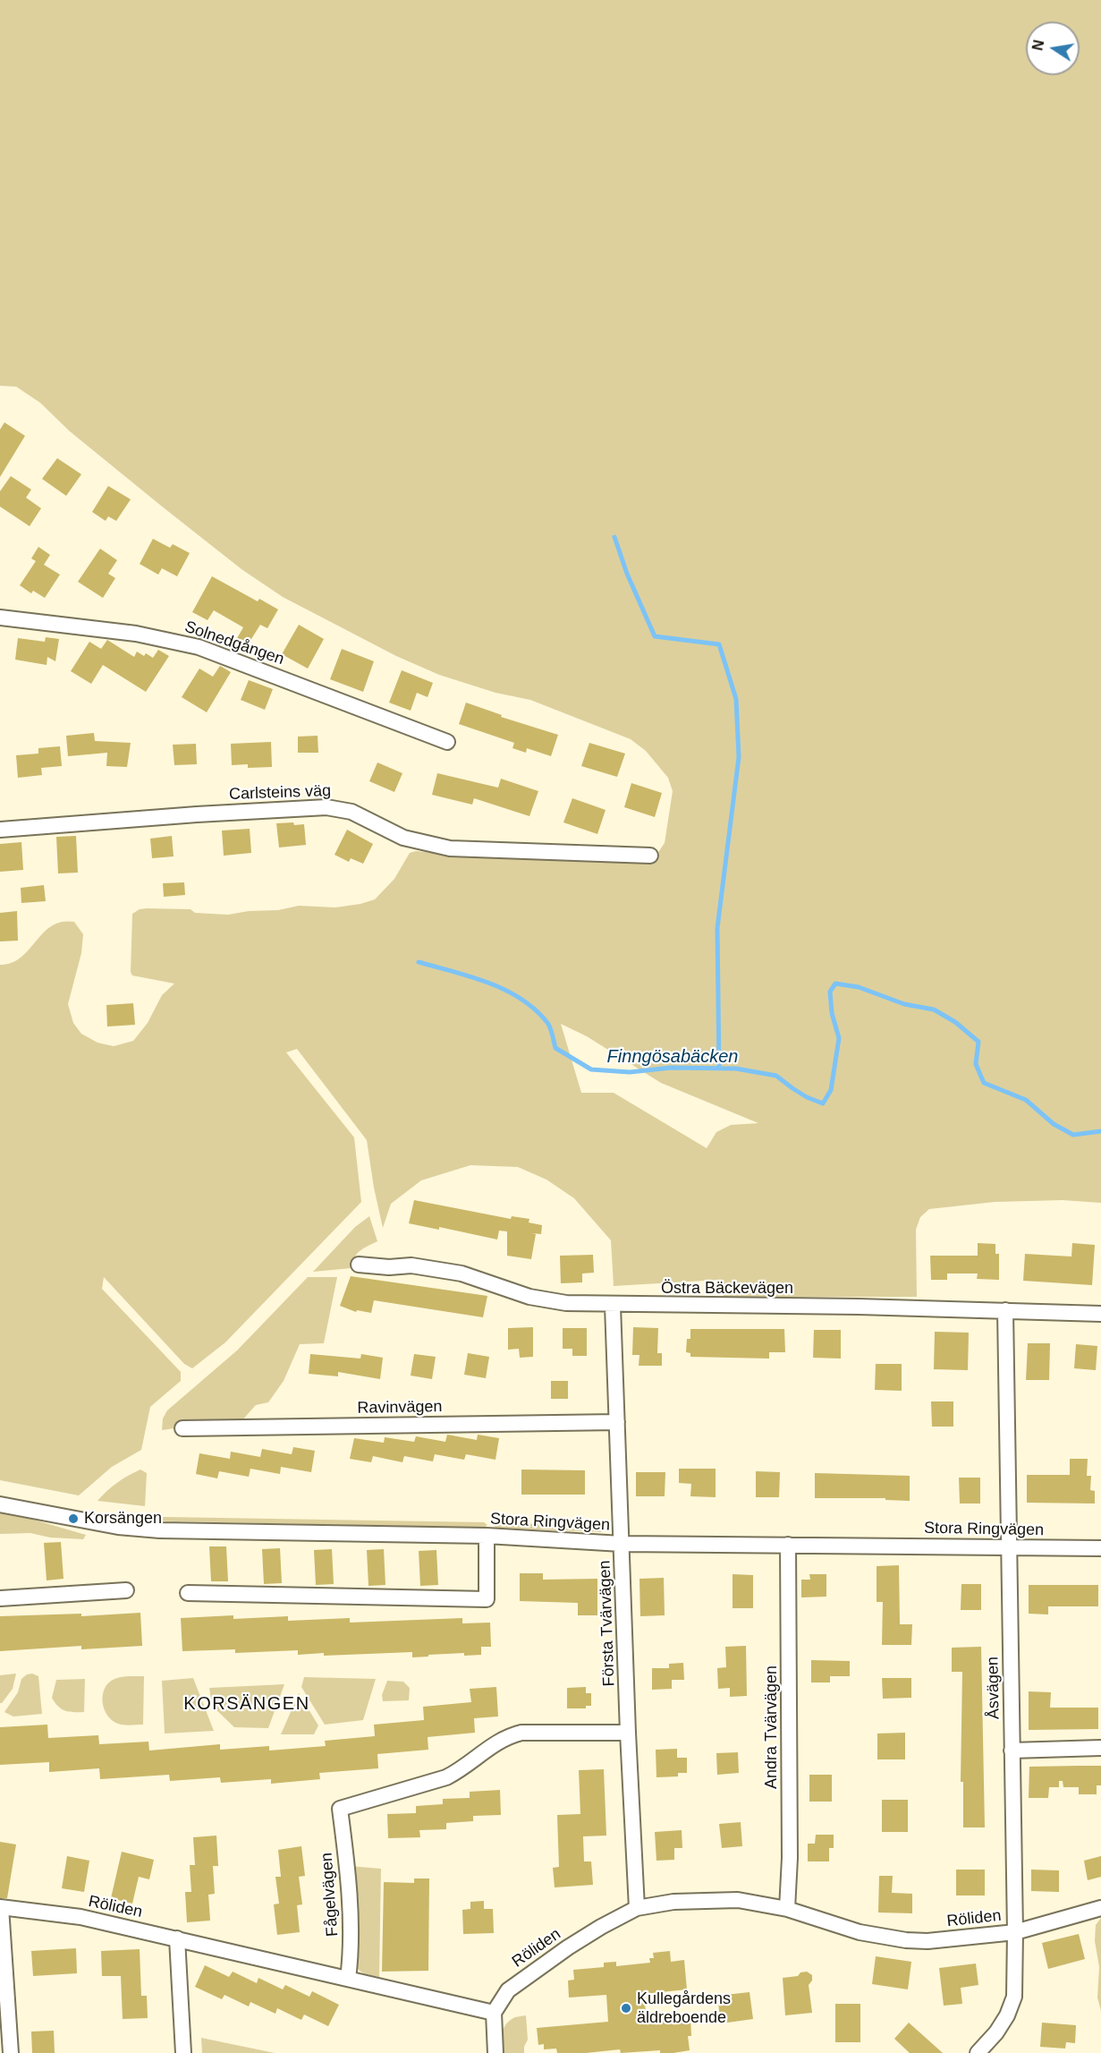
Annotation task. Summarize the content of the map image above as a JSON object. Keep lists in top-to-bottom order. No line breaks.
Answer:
{"streets":{"street":["Solnedgången","Carlsteins väg","Östra Bäckevägen","Ravinvägen","Stora Ringvägen","Första Tvärvägen","Åsvägen","Andra Tvärvägen","Fågelvägen","Röliden"]},"crossings":[["Östra Bäckevägen","Första Tvärvägen"],["Östra Bäckevägen","Åsvägen"],["Ravinvägen","Första Tvärvägen"],["Stora Ringvägen","Första Tvärvägen"],["Stora Ringvägen","Åsvägen"],["Stora Ringvägen","Andra Tvärvägen"],["Första Tvärvägen","Fågelvägen"],["Första Tvärvägen","Röliden"],["Åsvägen","Röliden"],["Andra Tvärvägen","Röliden"],["Fågelvägen","Röliden"]],"districts":["KORSÄNGEN"],"water":["Finngösabäcken"],"places":["Korsängen","Kullegårdens äldreboende"],"north":"left"}
